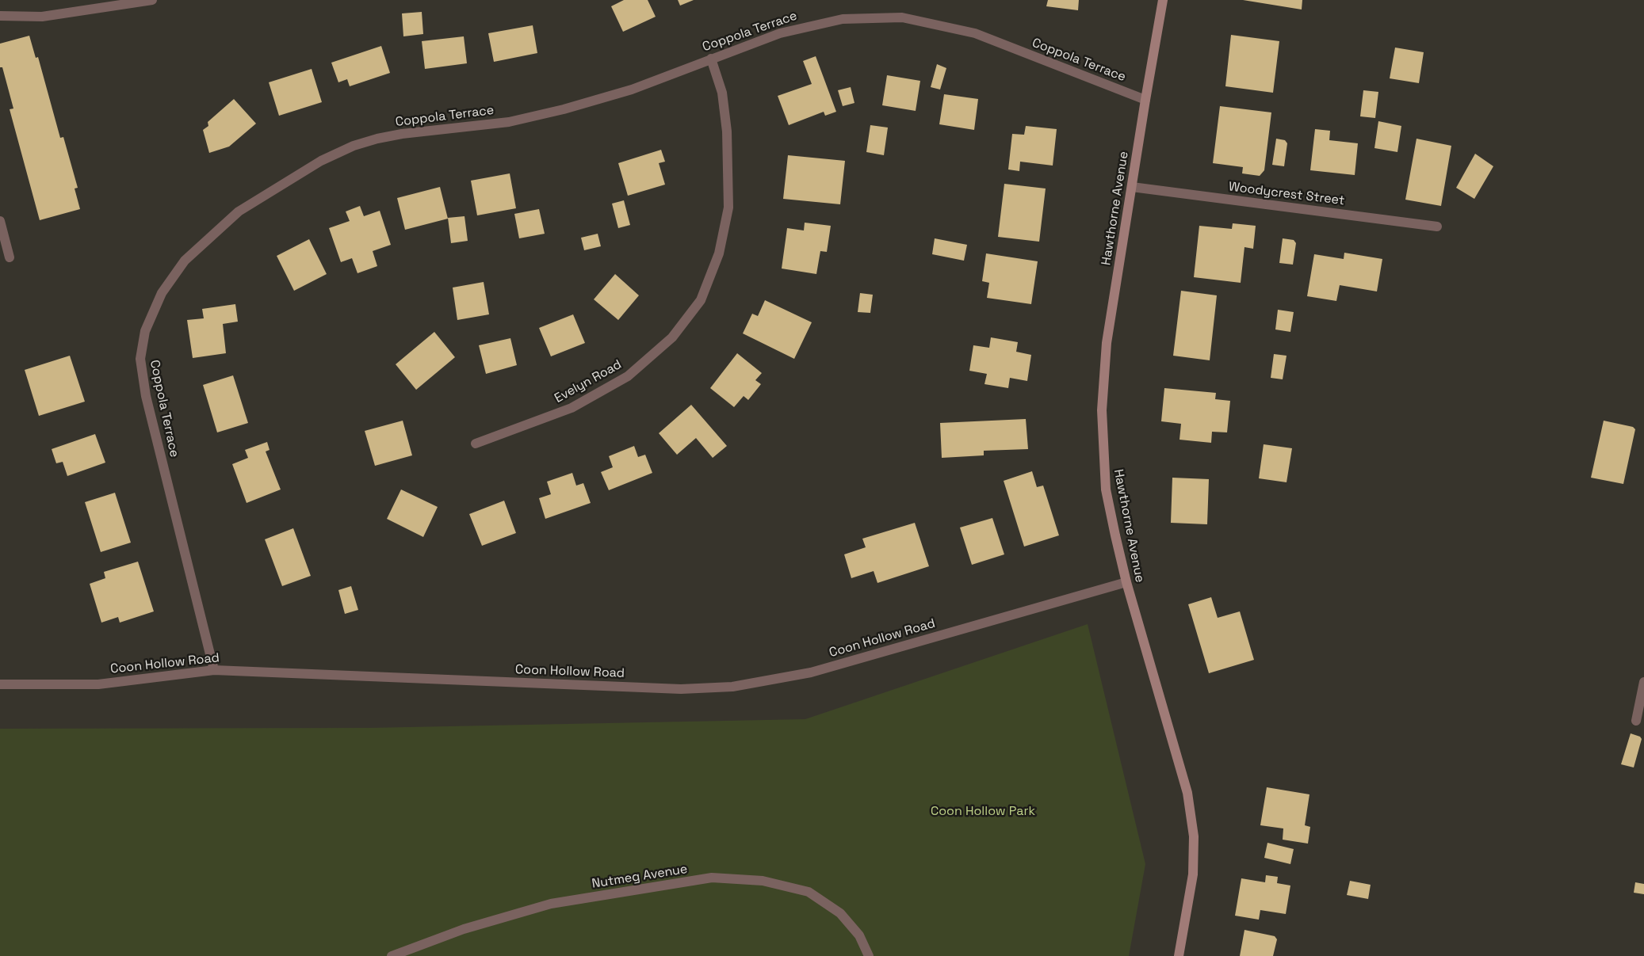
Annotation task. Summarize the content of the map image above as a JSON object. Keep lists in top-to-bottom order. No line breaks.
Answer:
{"streets":{"street":["Coppola Terrace","Woodycrest Street","Hawthorne Avenue","Evelyn Road","Coon Hollow Road","Nutmeg Avenue"]},"crossings":[["Coppola Terrace","Hawthorne Avenue"],["Coppola Terrace","Evelyn Road"],["Coppola Terrace","Coon Hollow Road"],["Woodycrest Street","Hawthorne Avenue"],["Hawthorne Avenue","Coon Hollow Road"]],"parks":["Coon Hollow Park"]}
